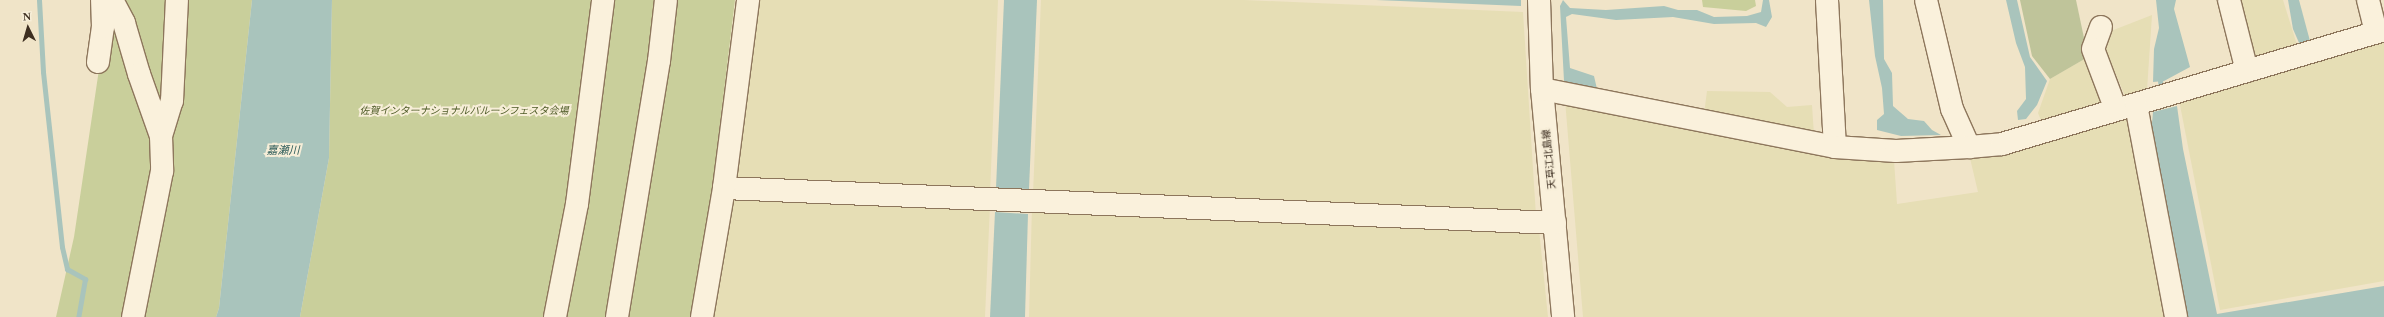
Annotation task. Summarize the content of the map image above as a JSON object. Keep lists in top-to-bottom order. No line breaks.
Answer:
{"streets":{"street":["天草江北島線"]},"water":["嘉瀬川"],"parks":["佐賀インターナショナルバルーンフェスタ会場"],"north":"top"}
